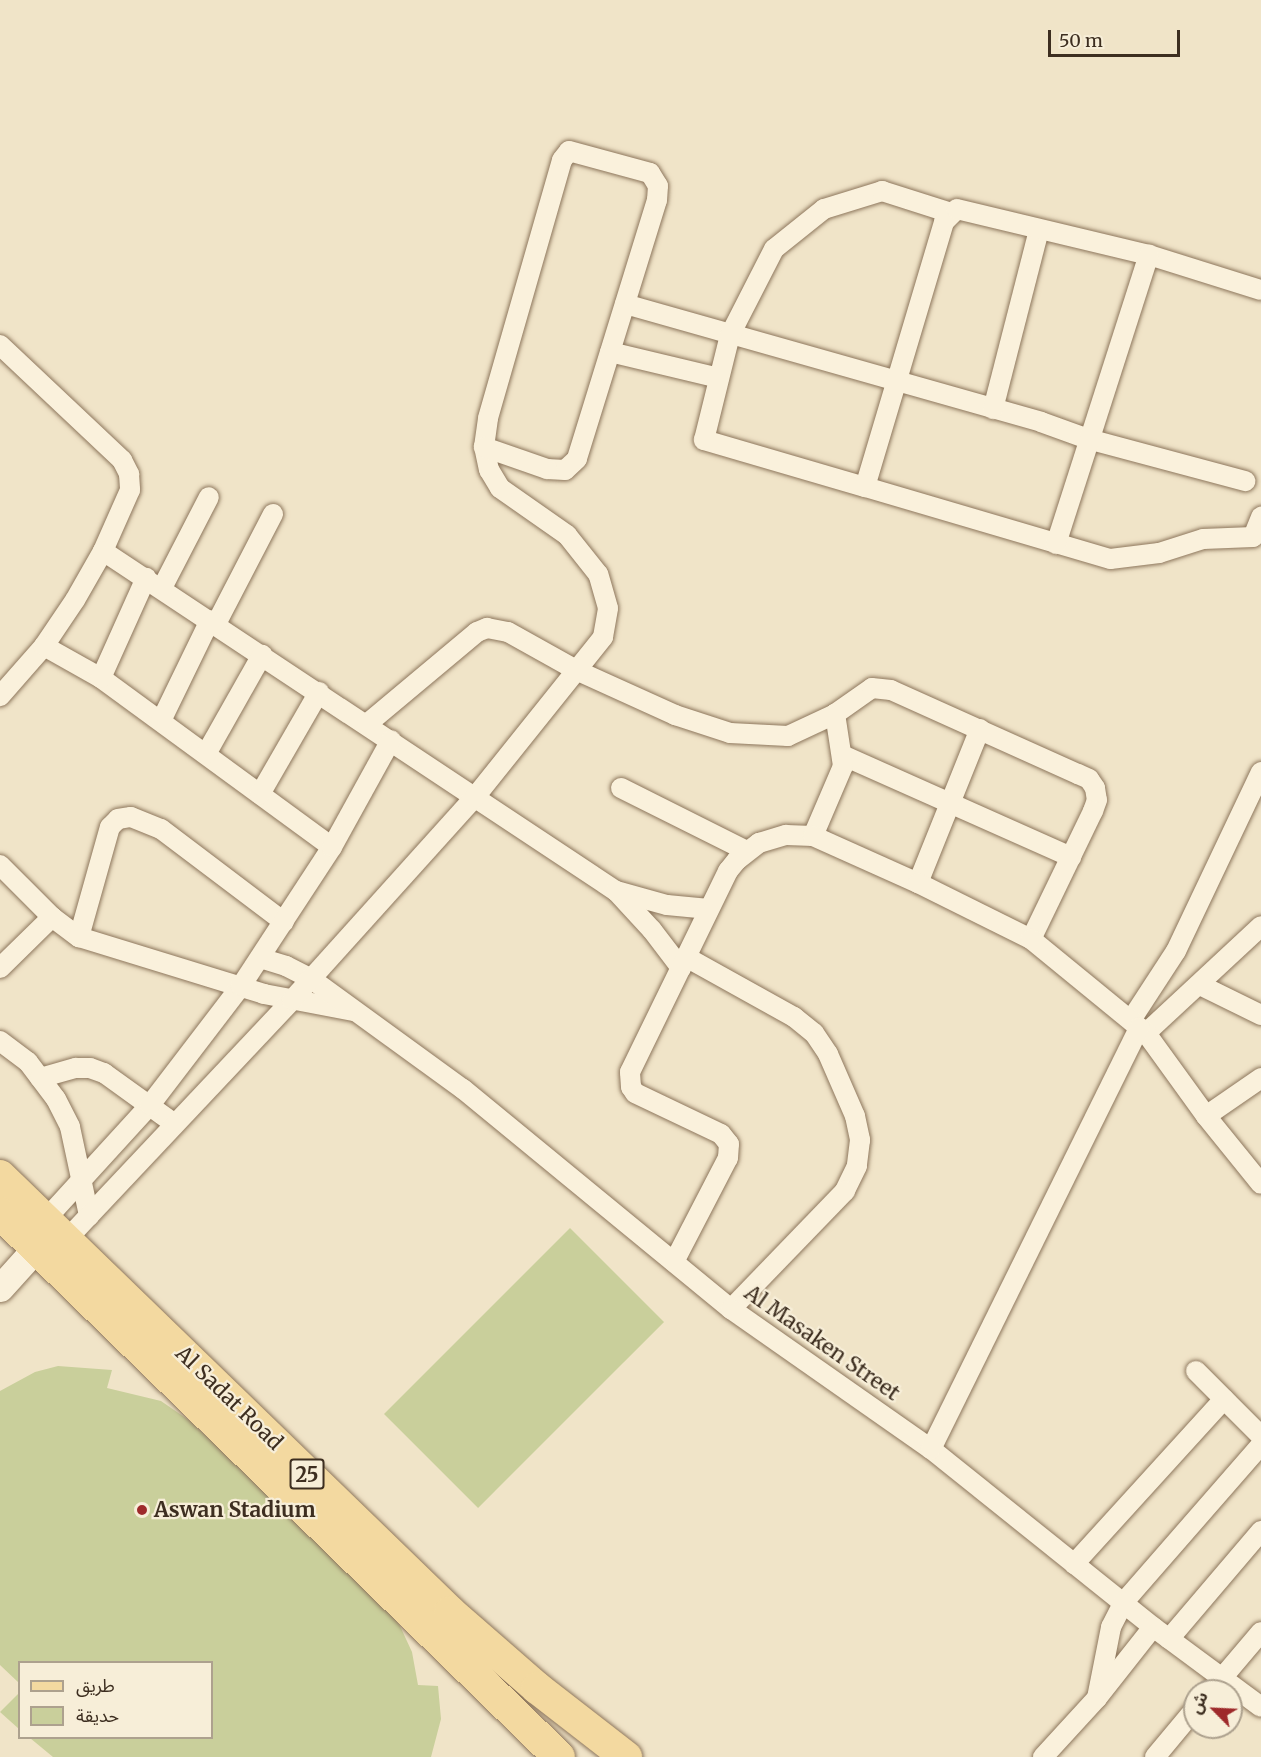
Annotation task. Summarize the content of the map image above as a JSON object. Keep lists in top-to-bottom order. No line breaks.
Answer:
{"streets":{"main road":["Al Sadat Road","25"],"street":["Al Masaken Street"]},"places":["Aswan Stadium"],"legend":["طريق","حديقة"],"scale_bar":"50 m","north":"top left"}
